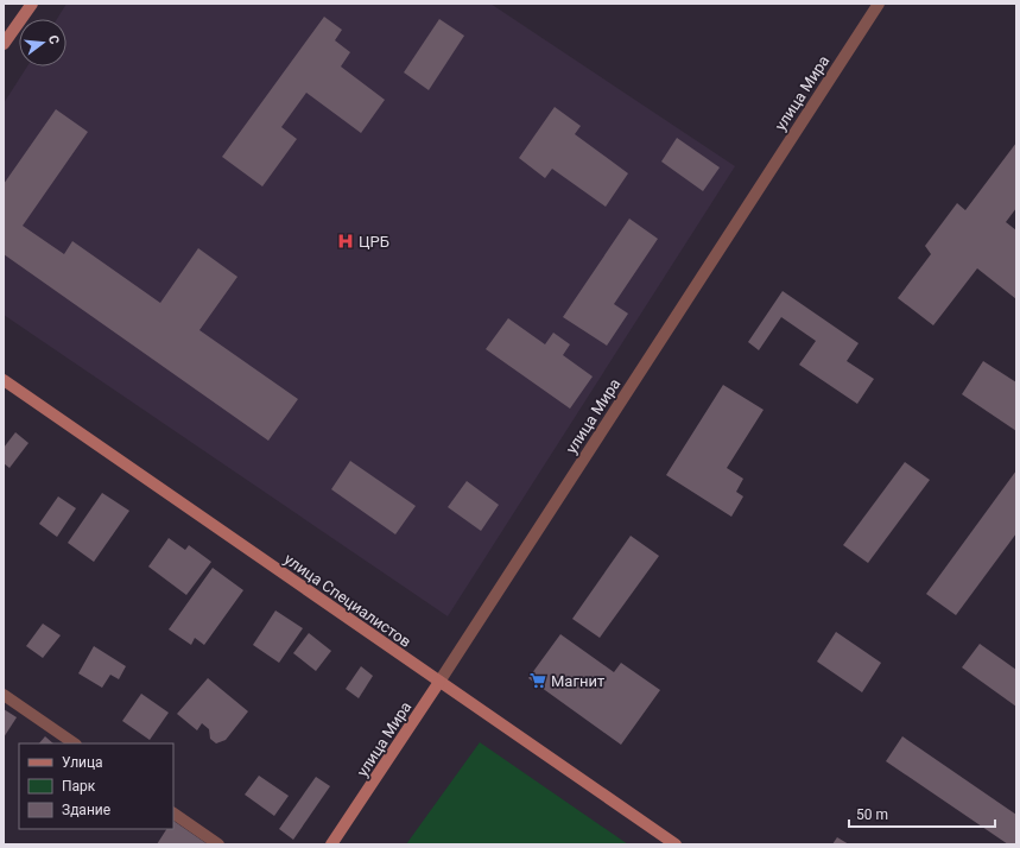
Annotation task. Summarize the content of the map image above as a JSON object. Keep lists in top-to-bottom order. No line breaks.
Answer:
{"streets":{"street":["улица Мира","улица Специалистов"]},"crossings":[["улица Мира","улица Специалистов"]],"places":{"hospital":["ЦРБ"],"supermarket":["Магнит"]},"legend":["Улица","Парк","Здание"],"scale_bar":"50 m","north":"right"}
